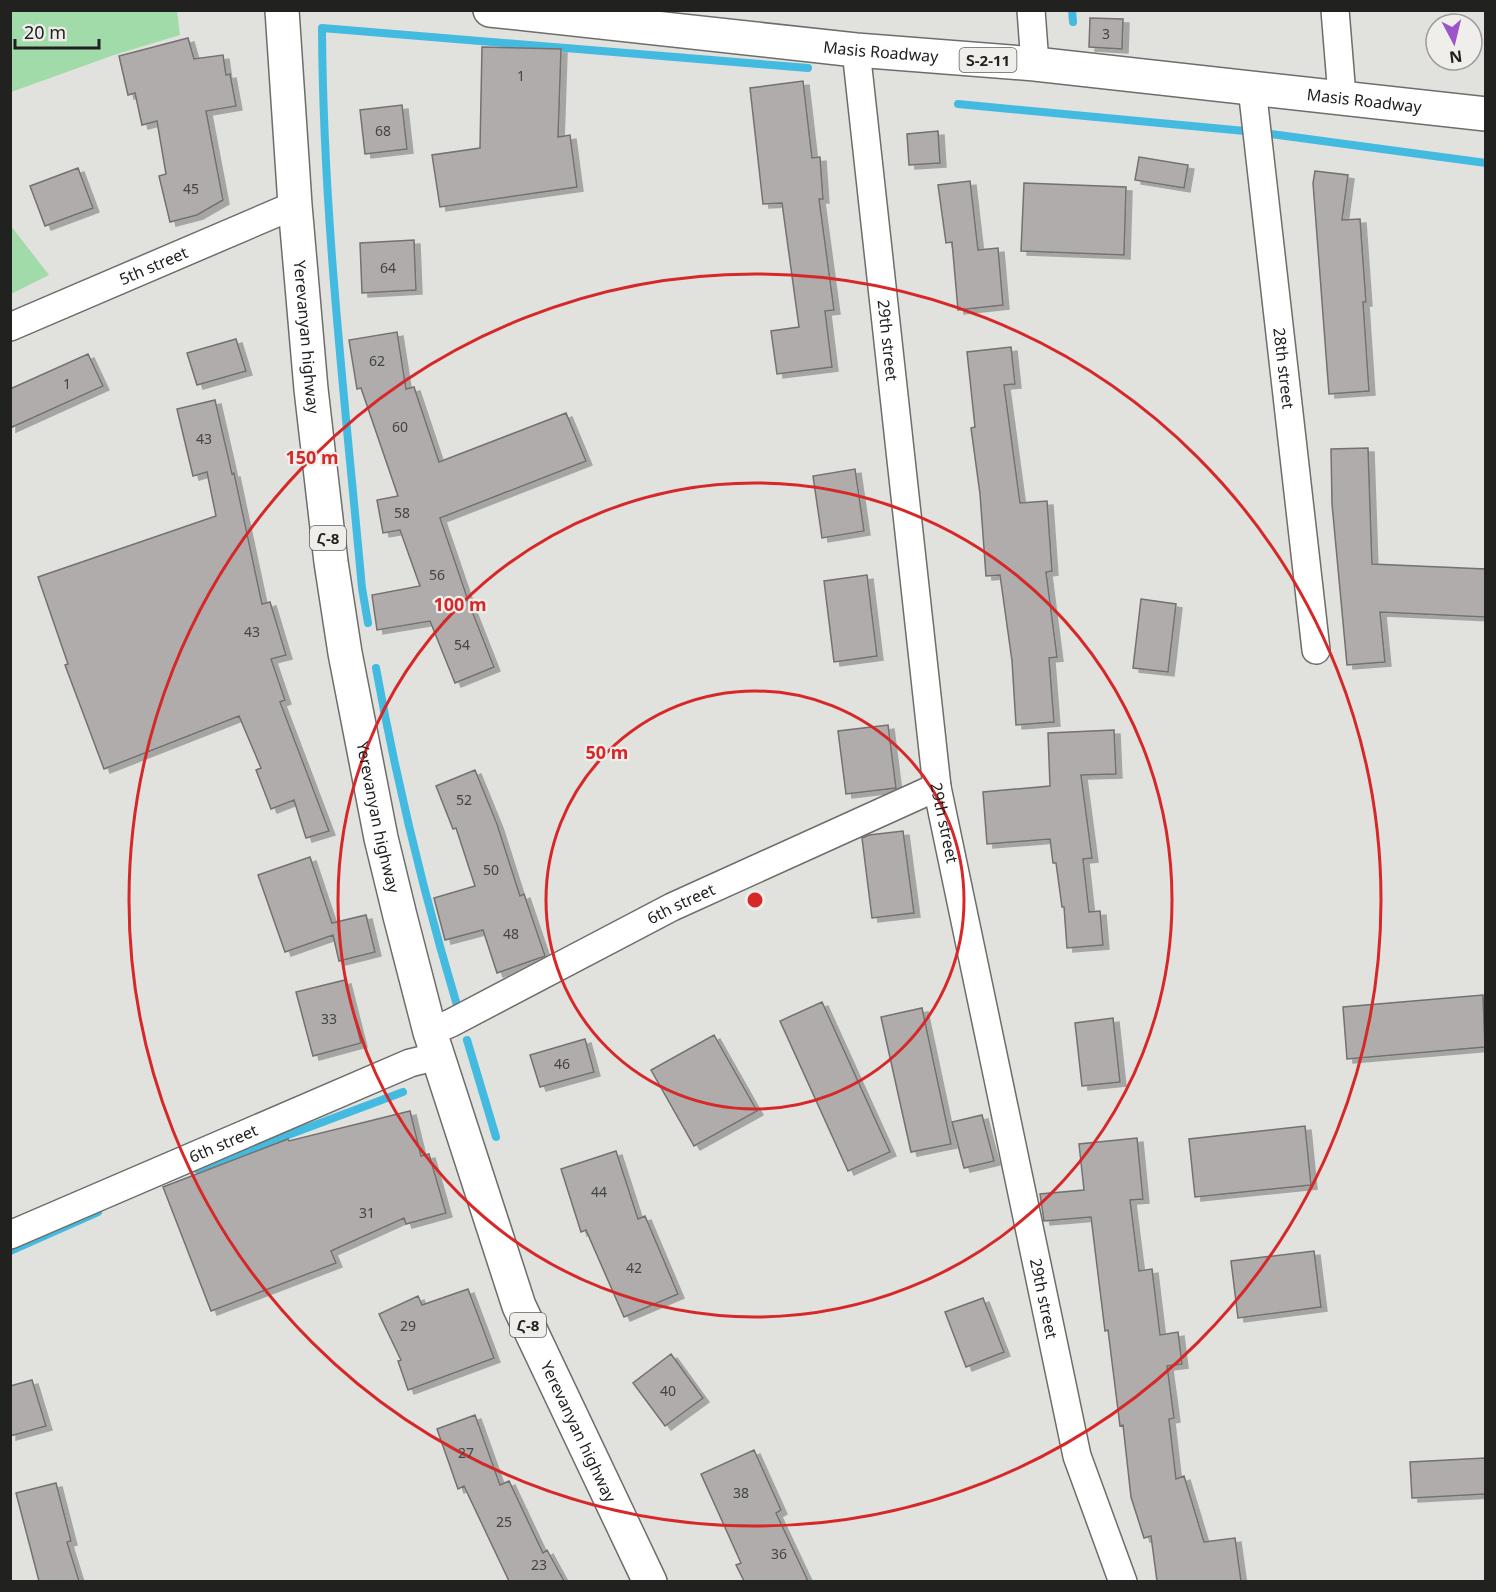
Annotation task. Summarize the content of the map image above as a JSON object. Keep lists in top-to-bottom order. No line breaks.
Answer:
{"streets":{"main road":["Masis Roadway","Տ-2-11","Yerevanyan highway","Հ-8"],"street":["5th street","29th street","28th street","6th street"]},"crossings":[["Masis Roadway","29th street"],["Masis Roadway","28th street"],["5th street","Yerevanyan highway"],["Yerevanyan highway","6th street"],["29th street","6th street"]],"house_numbers":["3","1","68","45","64","62","1","60","43","58","56","43","54","52","50","48","33","46","44","31","42","29","40","27","38","25","36","23"],"scale_bar":"20 m","north":"bottom","rings":["150 m","100 m","50 m"]}
